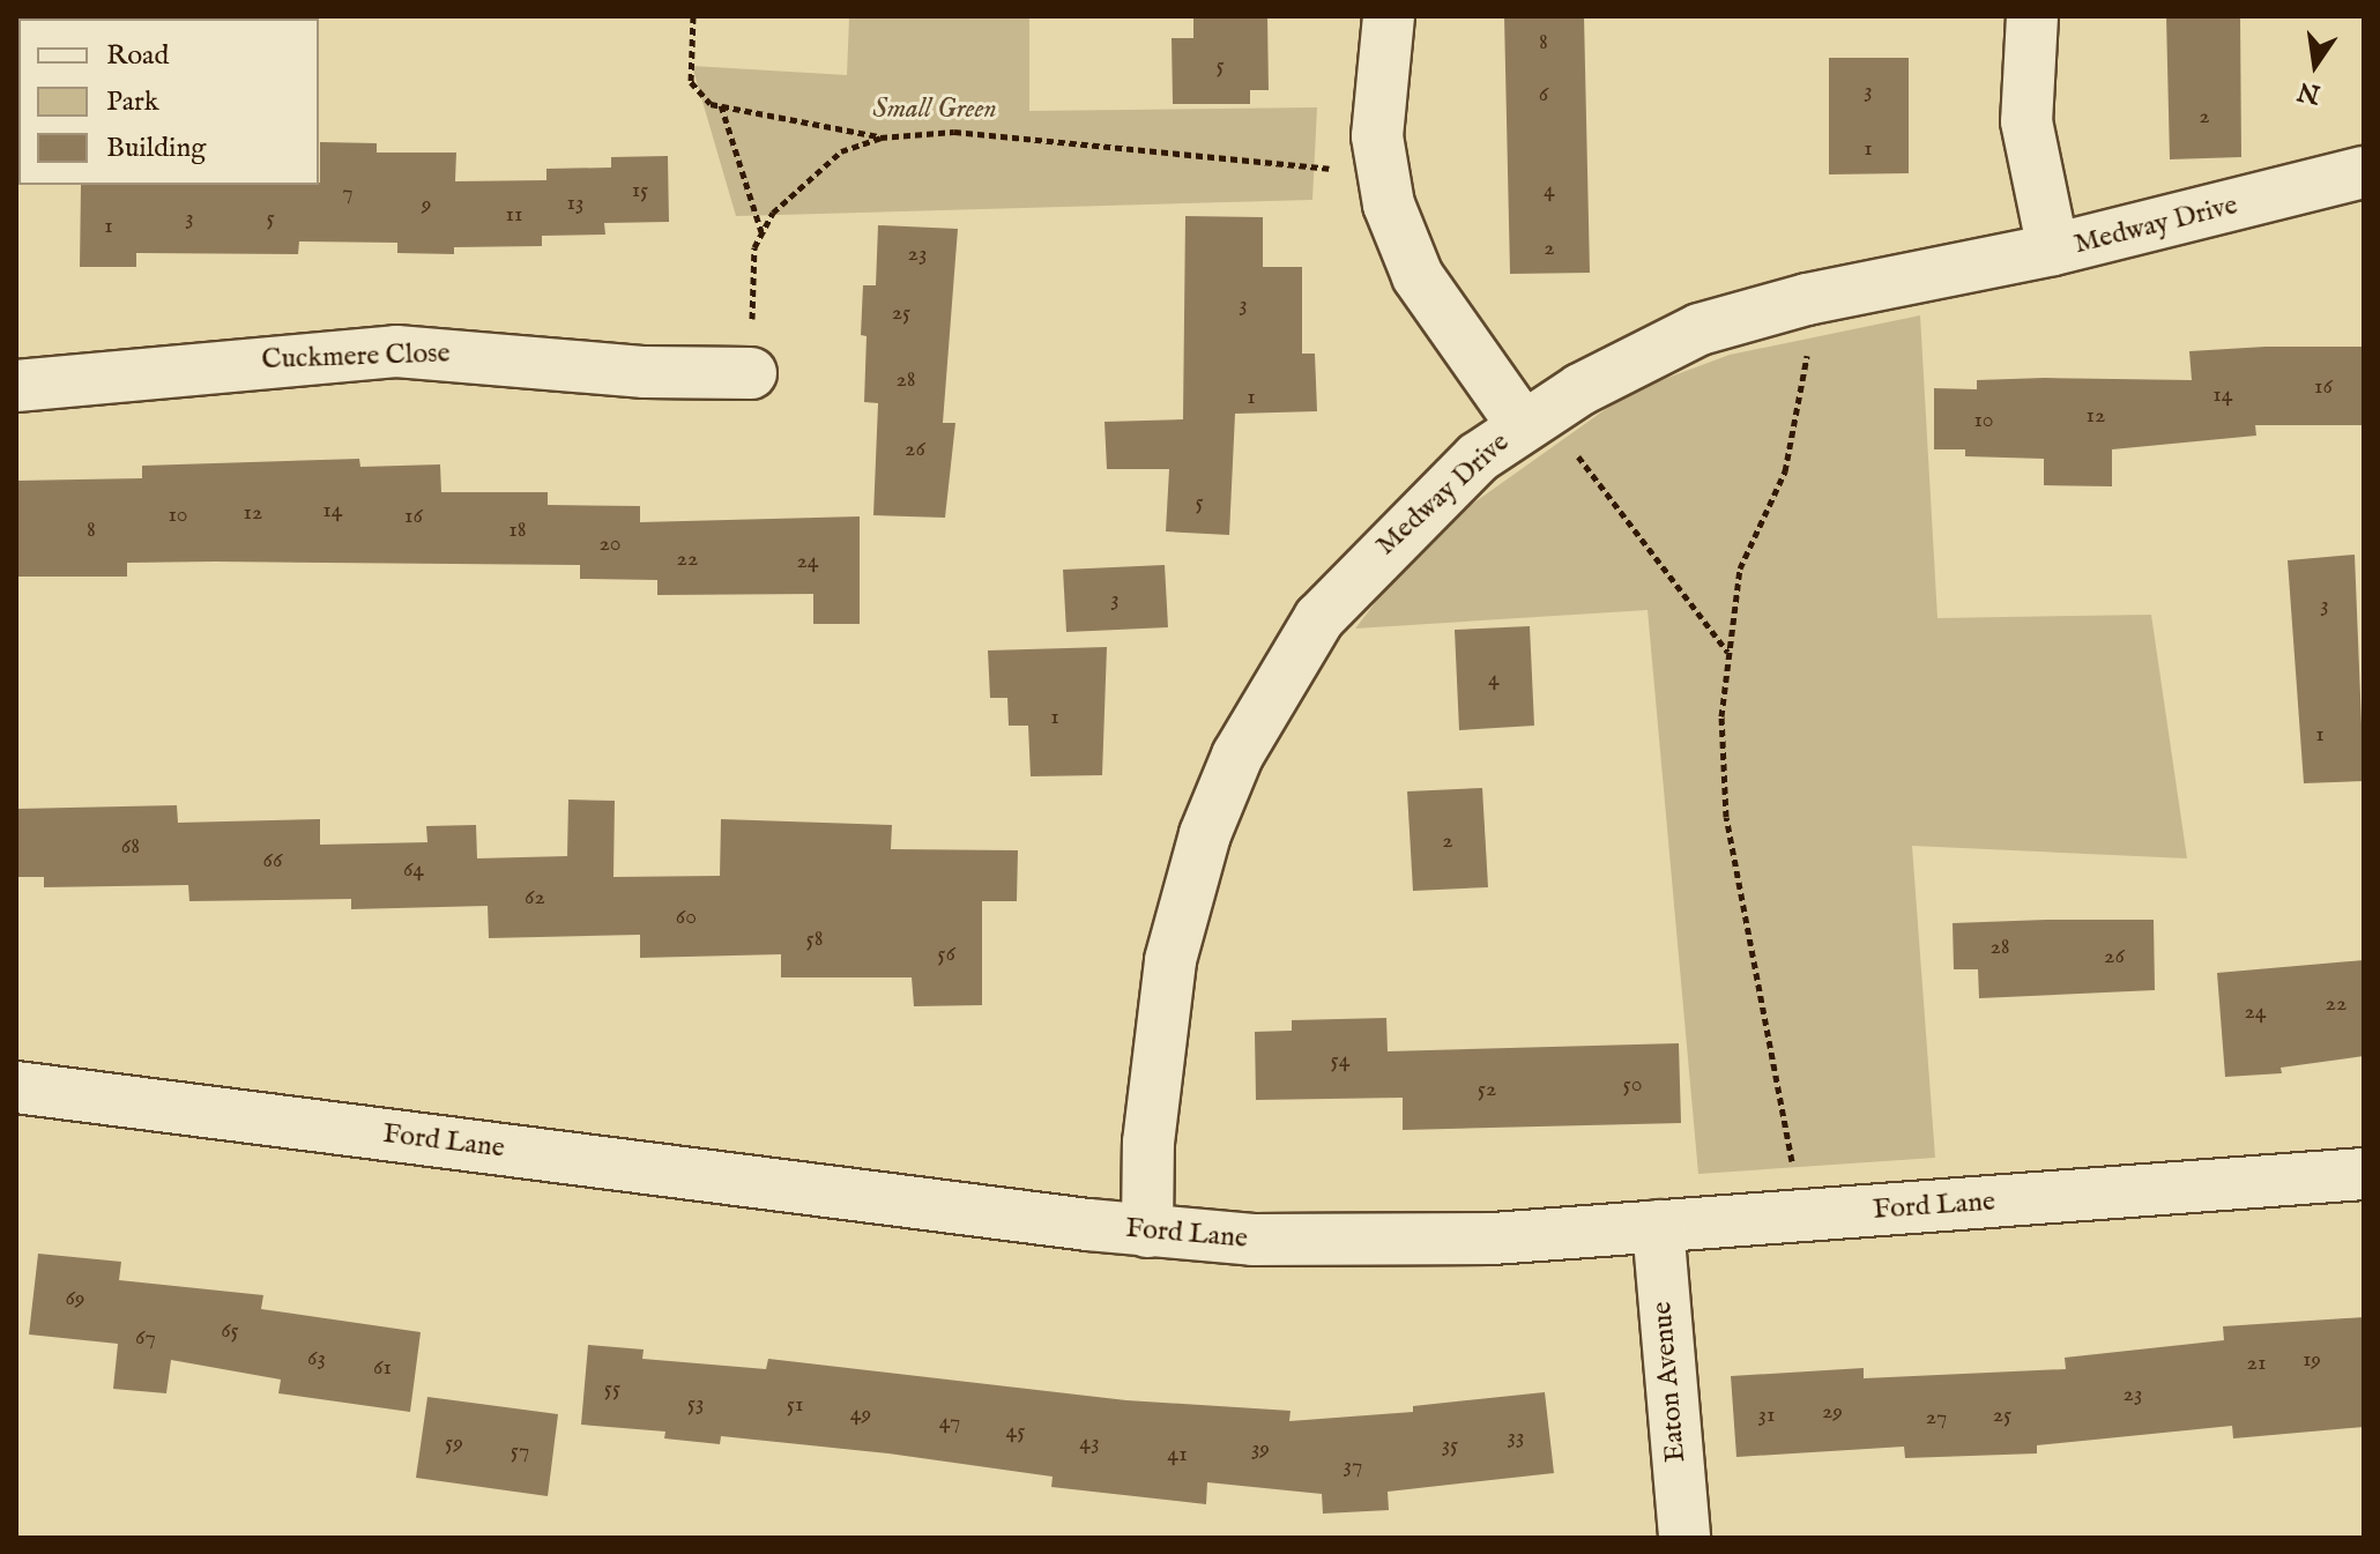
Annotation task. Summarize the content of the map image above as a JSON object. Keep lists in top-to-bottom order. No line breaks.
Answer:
{"streets":{"street":["Medway Drive","Cuckmere Close","Ford Lane","Eaton Avenue"]},"crossings":[["Medway Drive","Ford Lane"],["Ford Lane","Eaton Avenue"]],"parks":["Small Green"],"house_numbers":["8","5","3","6","2","1","15","4","7","13","9","11","3","5","1","2","23","3","25","28","16","14","1","12","10","26","5","14","12","10","16","8","18","20","22","24","3","3","4","1","1","2","68","66","64","62","60","58","28","56","26","22","24","54","50","52","69","65","67","63","19","21","61","55","23","53","51","29","49","31","25","27","47","45","33","59","43","35","39","57","41","37"],"legend":["Road","Park","Building"],"north":"bottom"}
